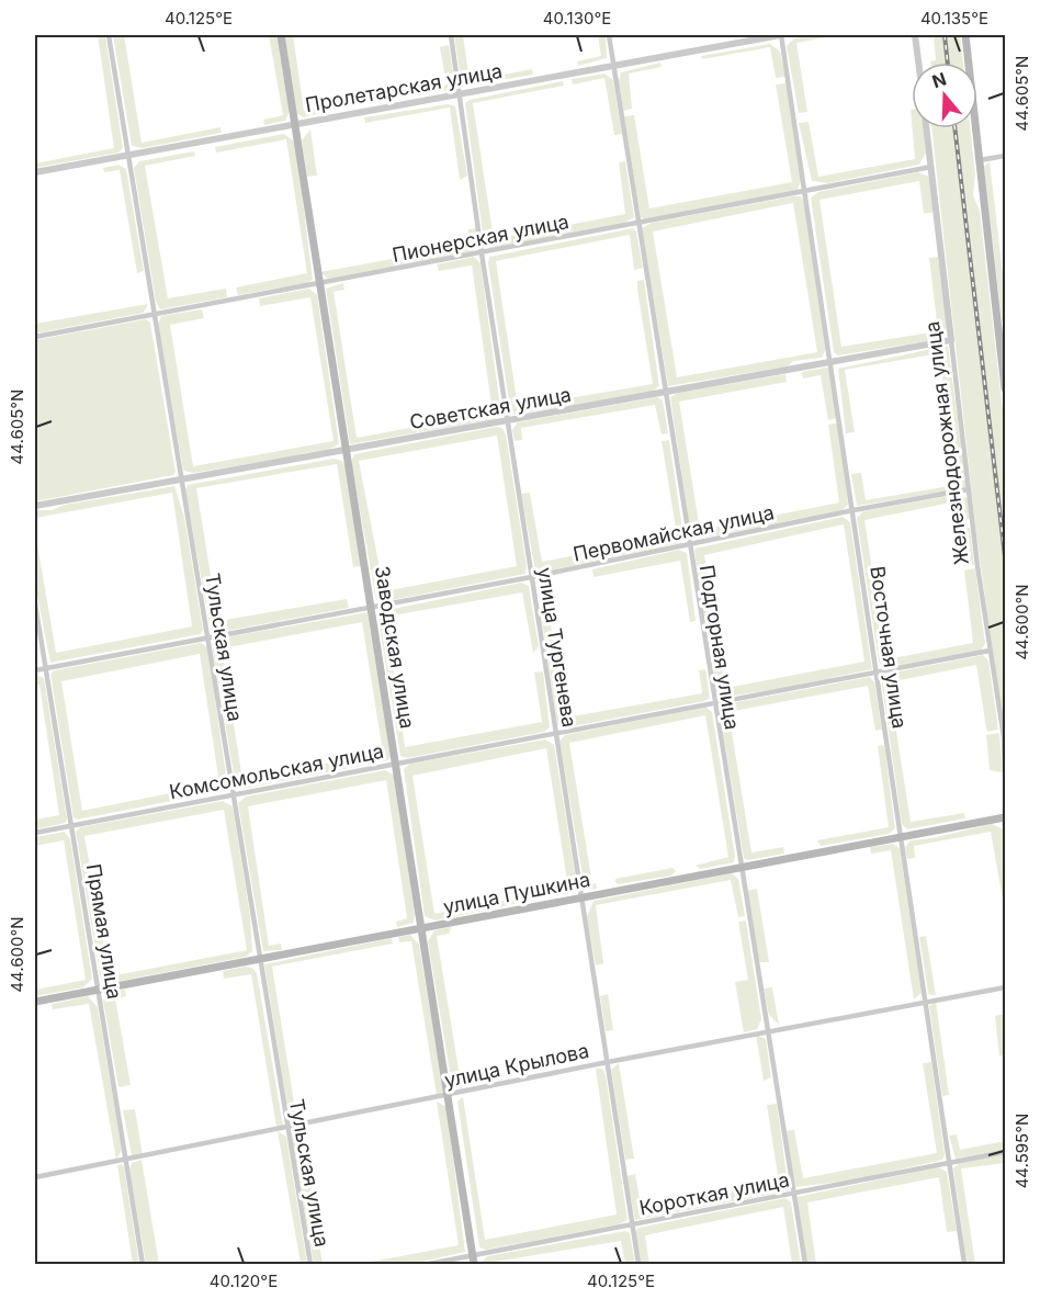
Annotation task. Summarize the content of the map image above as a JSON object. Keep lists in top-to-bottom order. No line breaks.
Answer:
{"streets":{"main road":["Заводская улица","улица Пушкина"],"street":["Пролетарская улица","Пионерская улица","Советская улица","Железнодорожная улица","Первомайская улица","Тульская улица","улица Тургенева","Подгорная улица","Восточная улица","Комсомольская улица","Прямая улица","улица Крылова","Короткая улица"]},"crossings":[["Пролетарская улица","Тульская улица"],["Пролетарская улица","Заводская улица"],["Пролетарская улица","улица Тургенева"],["Пролетарская улица","Подгорная улица"],["Пролетарская улица","Восточная улица"],["Пионерская улица","Железнодорожная улица"],["Пионерская улица","Тульская улица"],["Пионерская улица","Заводская улица"],["Пионерская улица","улица Тургенева"],["Пионерская улица","Подгорная улица"],["Пионерская улица","Восточная улица"],["Советская улица","Железнодорожная улица"],["Советская улица","Тульская улица"],["Советская улица","Заводская улица"],["Советская улица","улица Тургенева"],["Советская улица","Подгорная улица"],["Советская улица","Восточная улица"],["Железнодорожная улица","Первомайская улица"],["Железнодорожная улица","Комсомольская улица"],["Первомайская улица","Тульская улица"],["Первомайская улица","Заводская улица"],["Первомайская улица","улица Тургенева"],["Первомайская улица","Подгорная улица"],["Первомайская улица","Восточная улица"],["Первомайская улица","Прямая улица"],["Тульская улица","Комсомольская улица"],["Тульская улица","улица Пушкина"],["Тульская улица","улица Крылова"],["Заводская улица","Комсомольская улица"],["Заводская улица","улица Пушкина"],["Заводская улица","улица Крылова"],["Заводская улица","Короткая улица"],["улица Тургенева","Комсомольская улица"],["улица Тургенева","улица Пушкина"],["улица Тургенева","улица Крылова"],["улица Тургенева","Короткая улица"],["Подгорная улица","Комсомольская улица"],["Подгорная улица","улица Пушкина"],["Подгорная улица","улица Крылова"],["Подгорная улица","Короткая улица"],["Восточная улица","Комсомольская улица"],["Восточная улица","улица Пушкина"],["Восточная улица","улица Крылова"],["Восточная улица","Короткая улица"],["Комсомольская улица","Прямая улица"],["улица Пушкина","Прямая улица"],["Прямая улица","улица Крылова"]],"north":"top","coordinates":["40.125°E","40.130°E","40.135°E","44.605°N","44.600°N","44.595°N","40.120°E"]}
